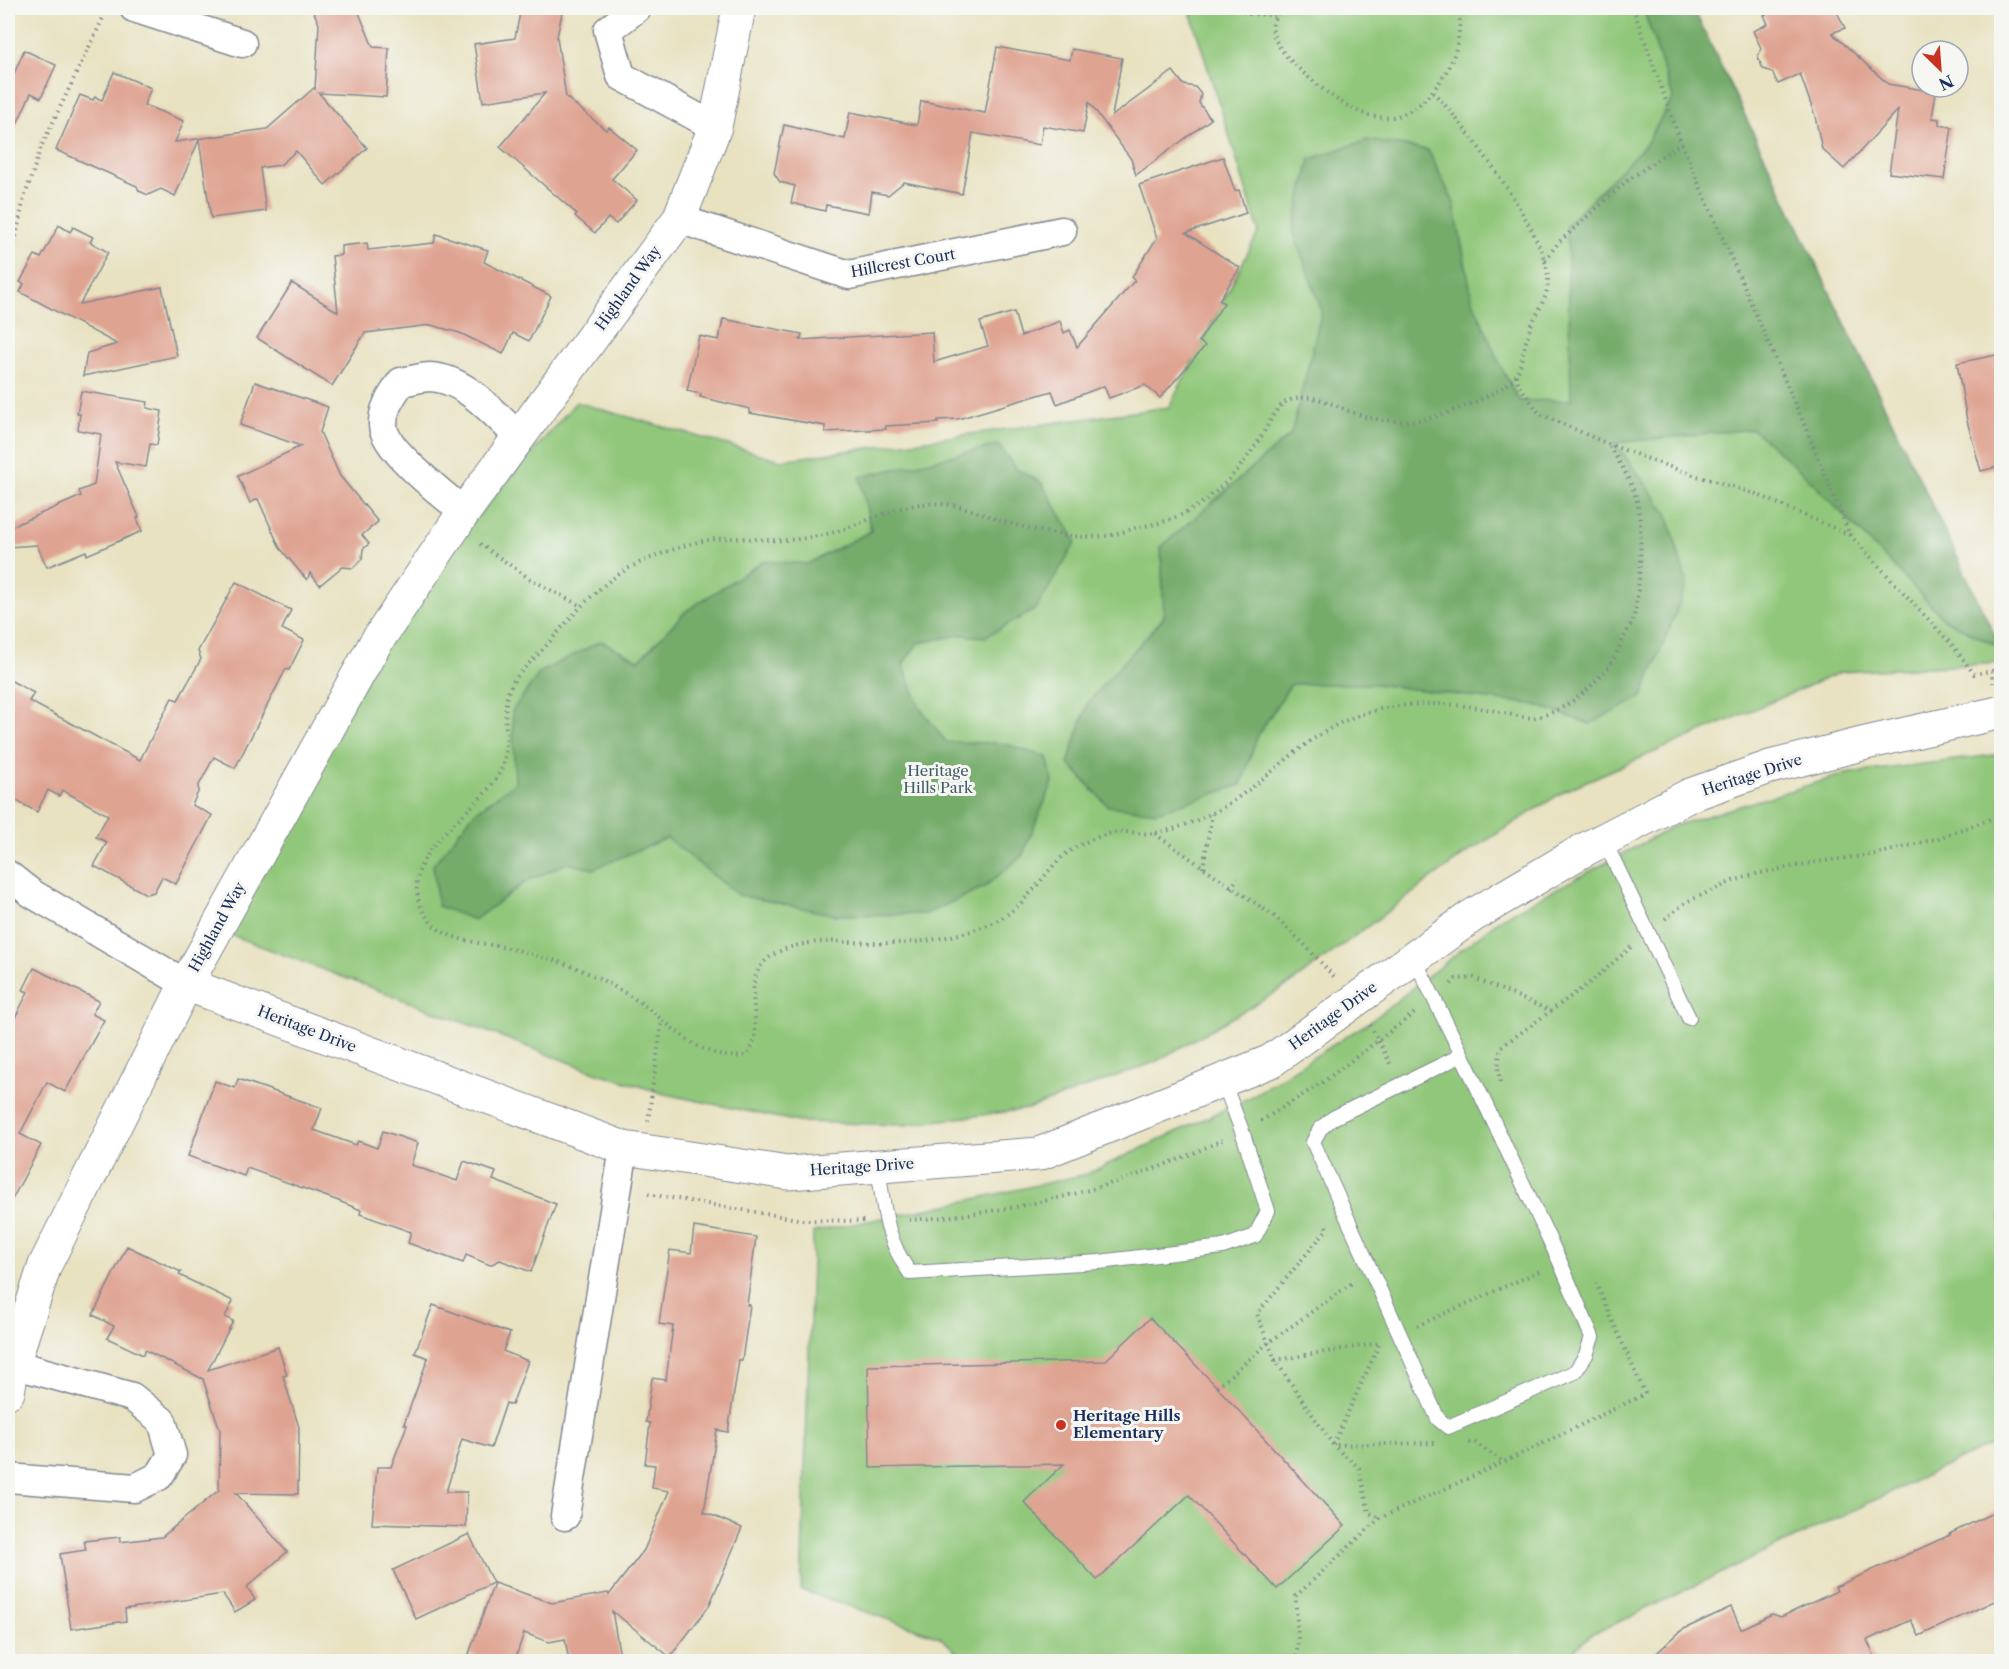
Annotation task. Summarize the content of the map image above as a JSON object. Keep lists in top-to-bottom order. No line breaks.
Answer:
{"streets":{"street":["Hillcrest Court","Highland Way","Heritage Drive"]},"crossings":[["Hillcrest Court","Highland Way"],["Highland Way","Heritage Drive"]],"parks":["Heritage Hills Park"],"places":["Heritage Hills Elementary"],"north":"bottom right"}
